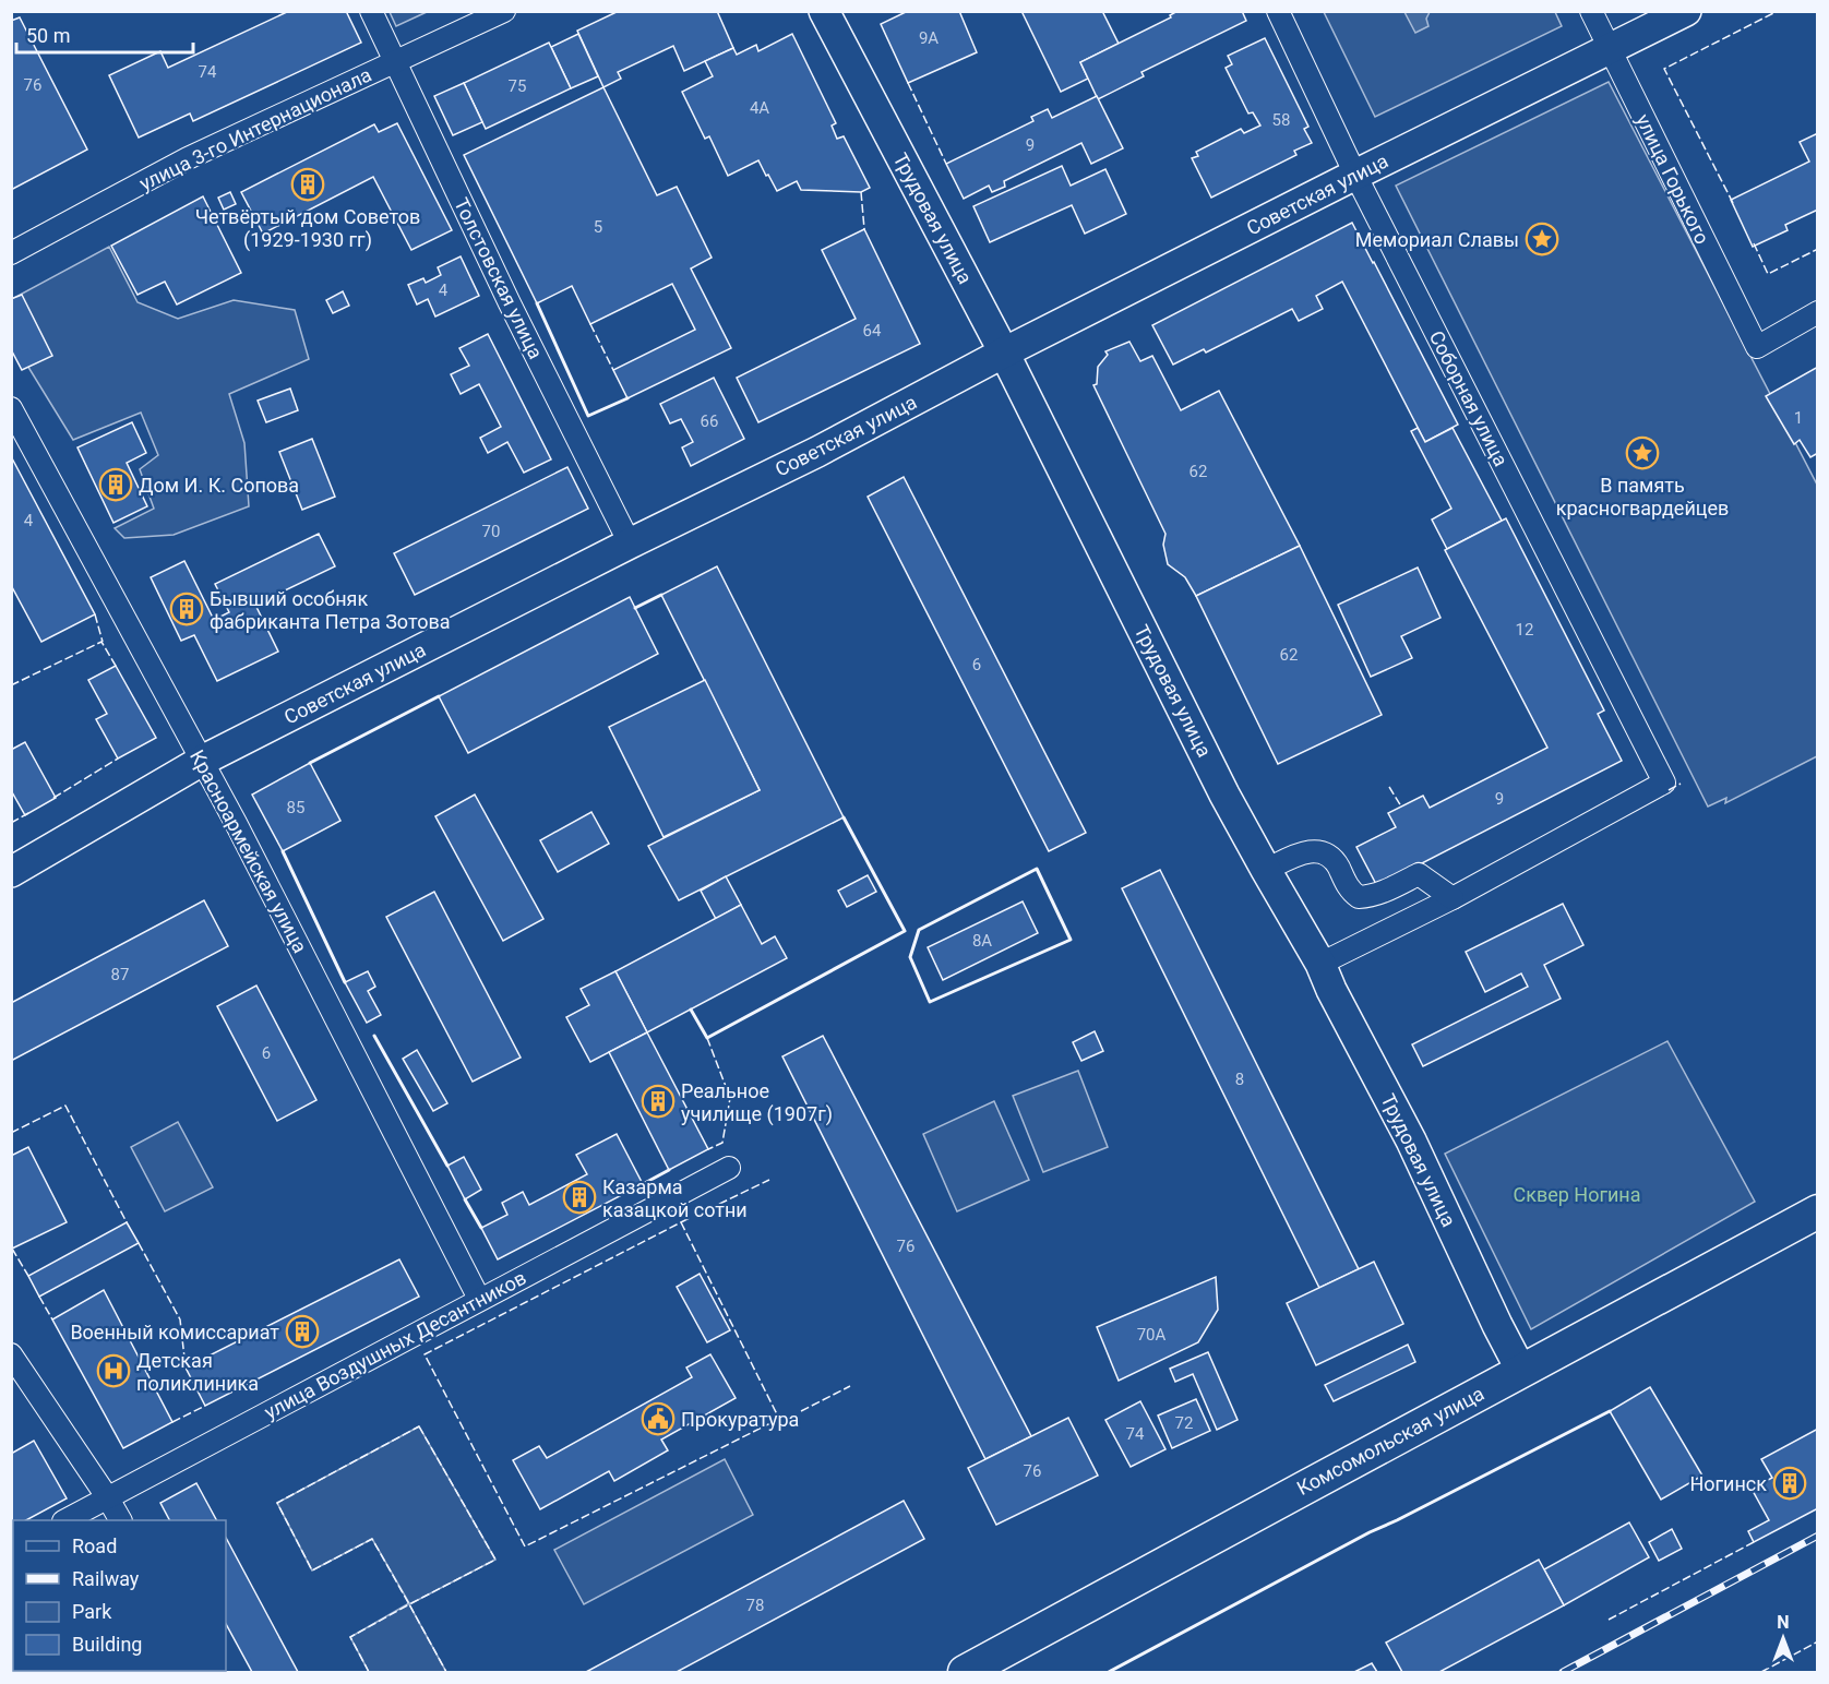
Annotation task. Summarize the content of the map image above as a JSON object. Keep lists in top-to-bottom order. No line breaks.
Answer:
{"streets":{"main road":["Комсомольская улица"],"street":["улица 3-го Интернационала","улица Горького","Советская улица","Трудовая улица","Толстовская улица","Соборная улица","Красноармейская улица","улица Воздушных Десантников"]},"crossings":[["улица 3-го Интернационала","Толстовская улица"],["улица Горького","Советская улица"],["Советская улица","Трудовая улица"],["Советская улица","Толстовская улица"],["Советская улица","Соборная улица"],["Советская улица","Красноармейская улица"],["Трудовая улица","Комсомольская улица"],["Красноармейская улица","улица Воздушных Десантников"]],"parks":["Сквер Ногина"],"places":{"building":["Четвёртый дом Советов (1929-1930 гг)","Дом И. К. Сопова","Бывший особняк фабриканта Петра Зотова","Реальное училище (1907г)","Казарма казацкой сотни","Военный комиссариат","Ногинск"],"place":["Мемориал Славы","В память красногвардейцев"],"hospital":["Детская поликлиника"],"public building":["Прокуратура"]},"house_numbers":["9А","74","76","75","4А","58","9","5","4","64","1","66","62","4","70","12","62","6","9","85","8А","87","6","8","76","70А","72","74","76","78"],"legend":["Road","Railway","Park","Building"],"scale_bar":"50 m","north":"top"}
